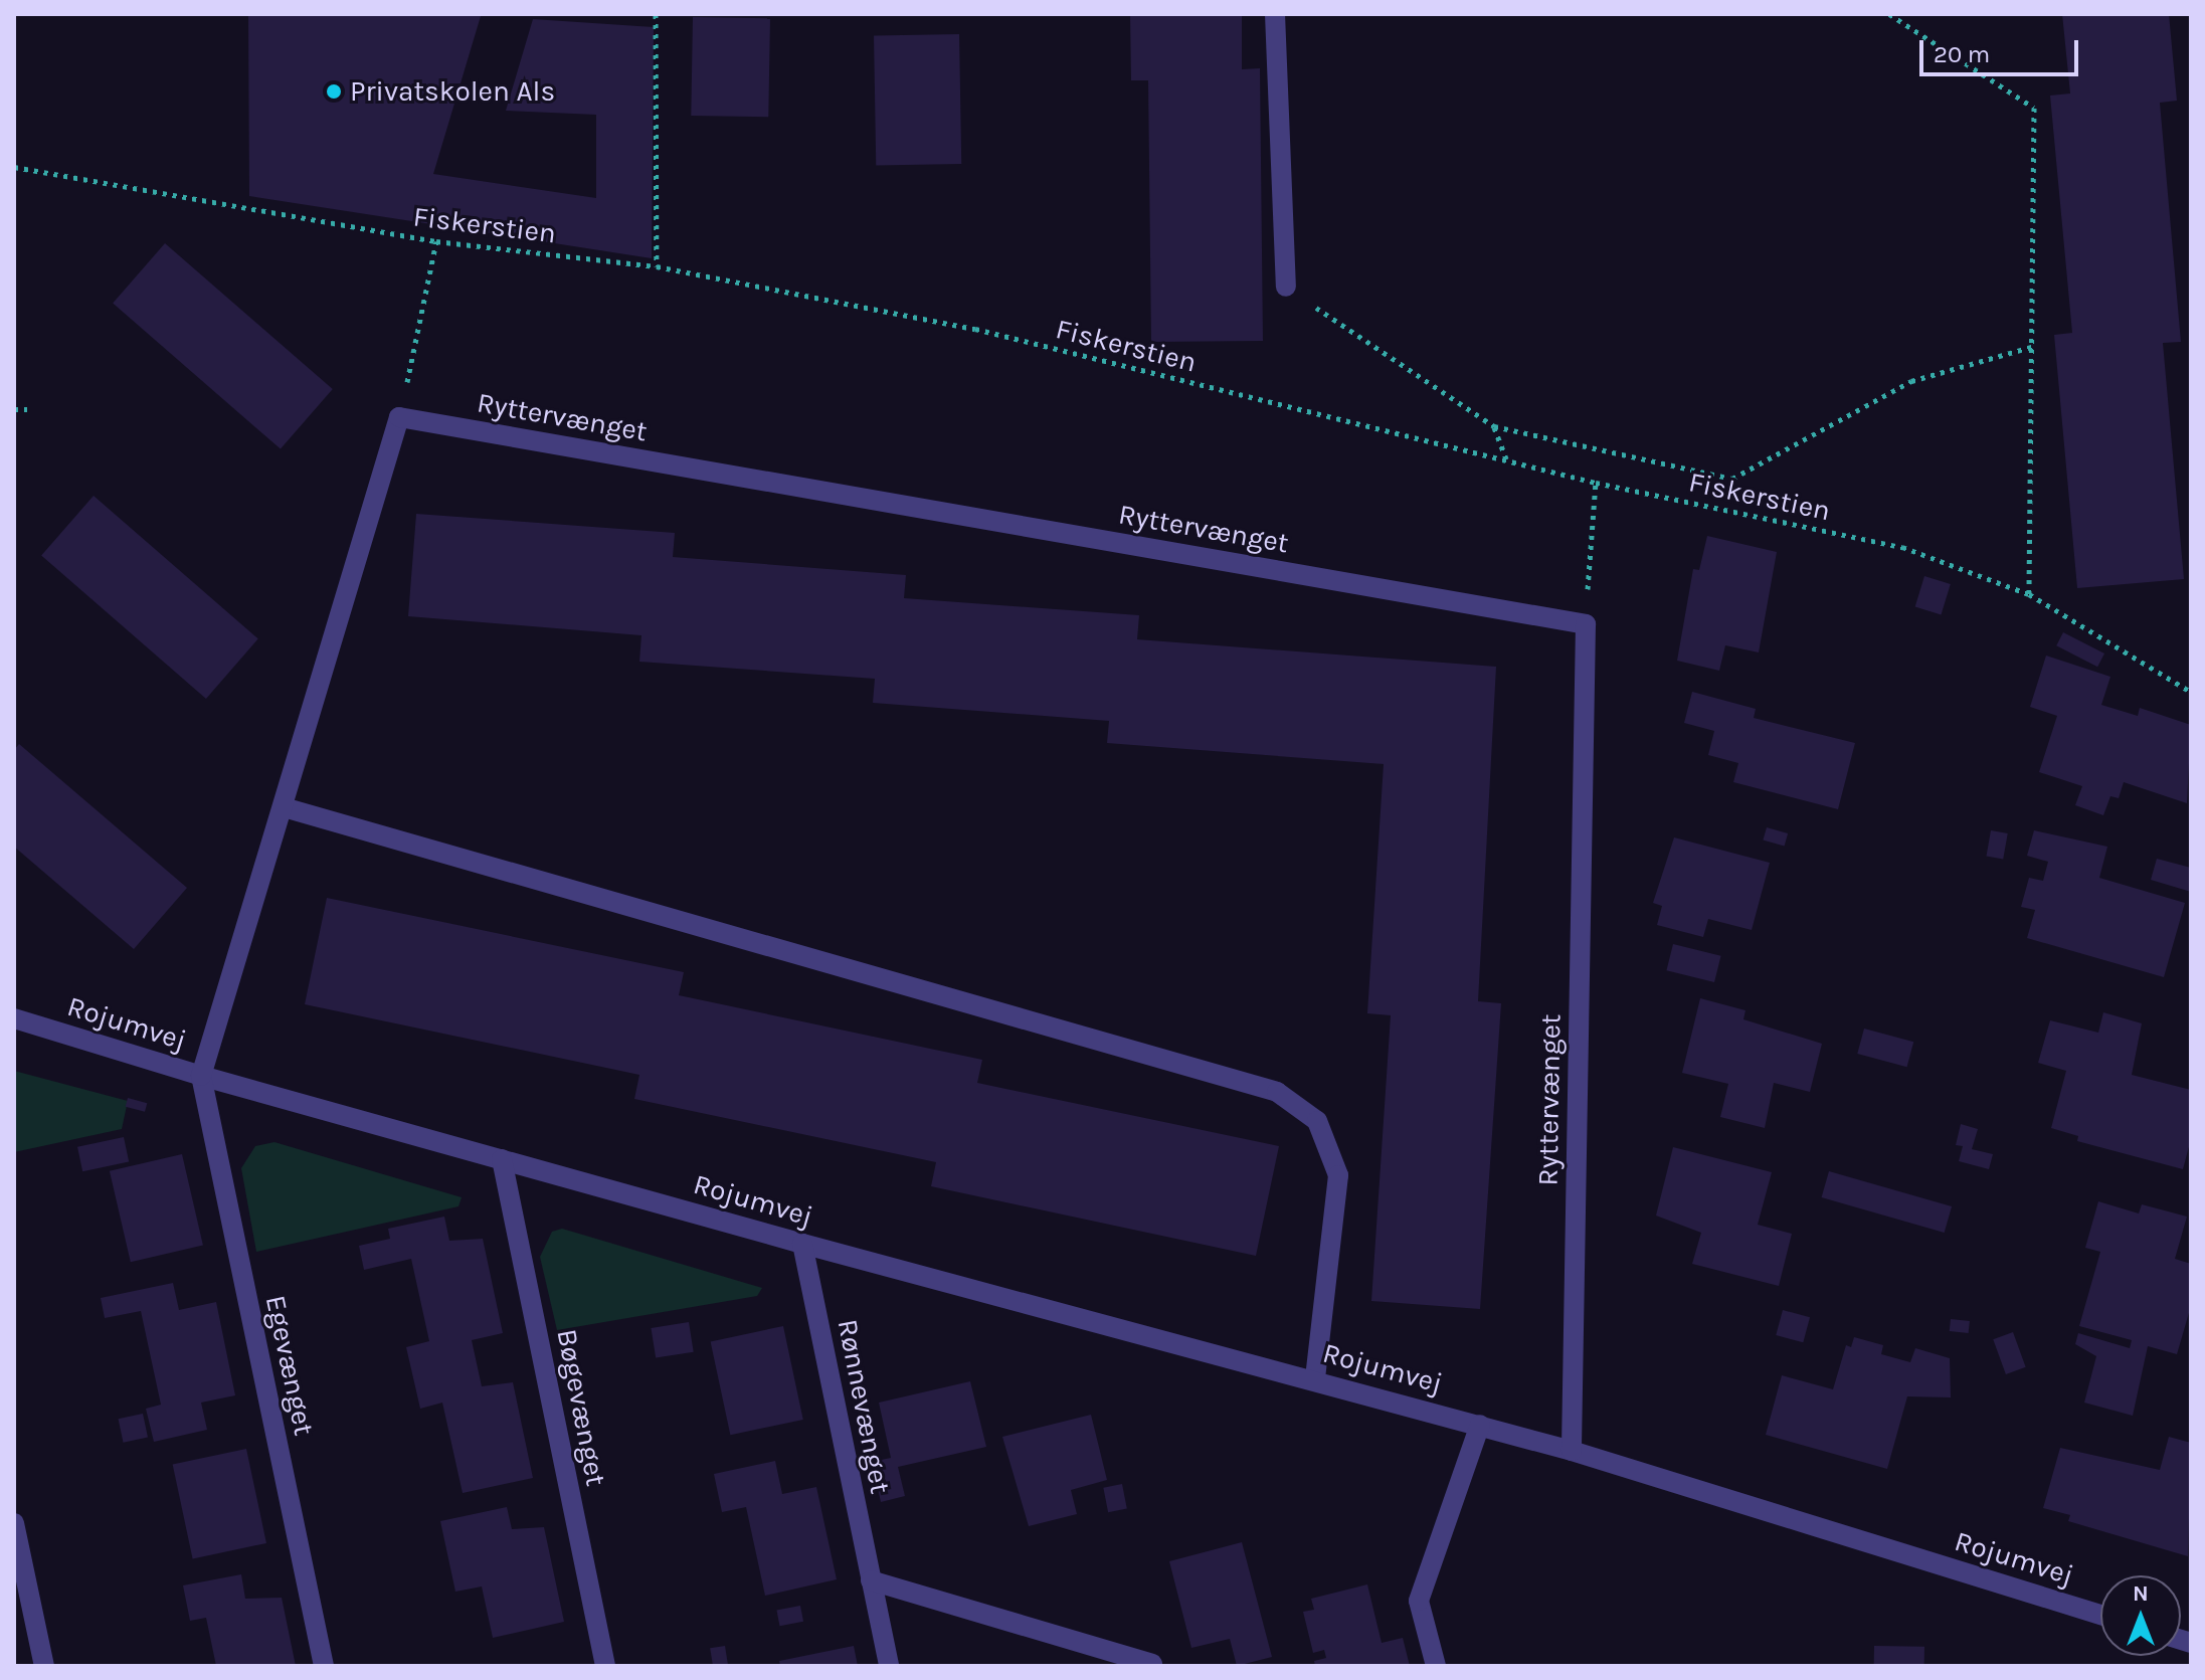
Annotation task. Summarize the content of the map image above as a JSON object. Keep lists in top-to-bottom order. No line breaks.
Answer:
{"streets":{"street":["Ryttervænget","Rojumvej","Egevænget","Rønnevænget","Bøgevænget"],"path":["Fiskerstien"]},"crossings":[["Ryttervænget","Rojumvej"],["Rojumvej","Egevænget"],["Rojumvej","Rønnevænget"],["Rojumvej","Bøgevænget"]],"places":["Privatskolen Als"],"scale_bar":"20 m","north":"top"}
